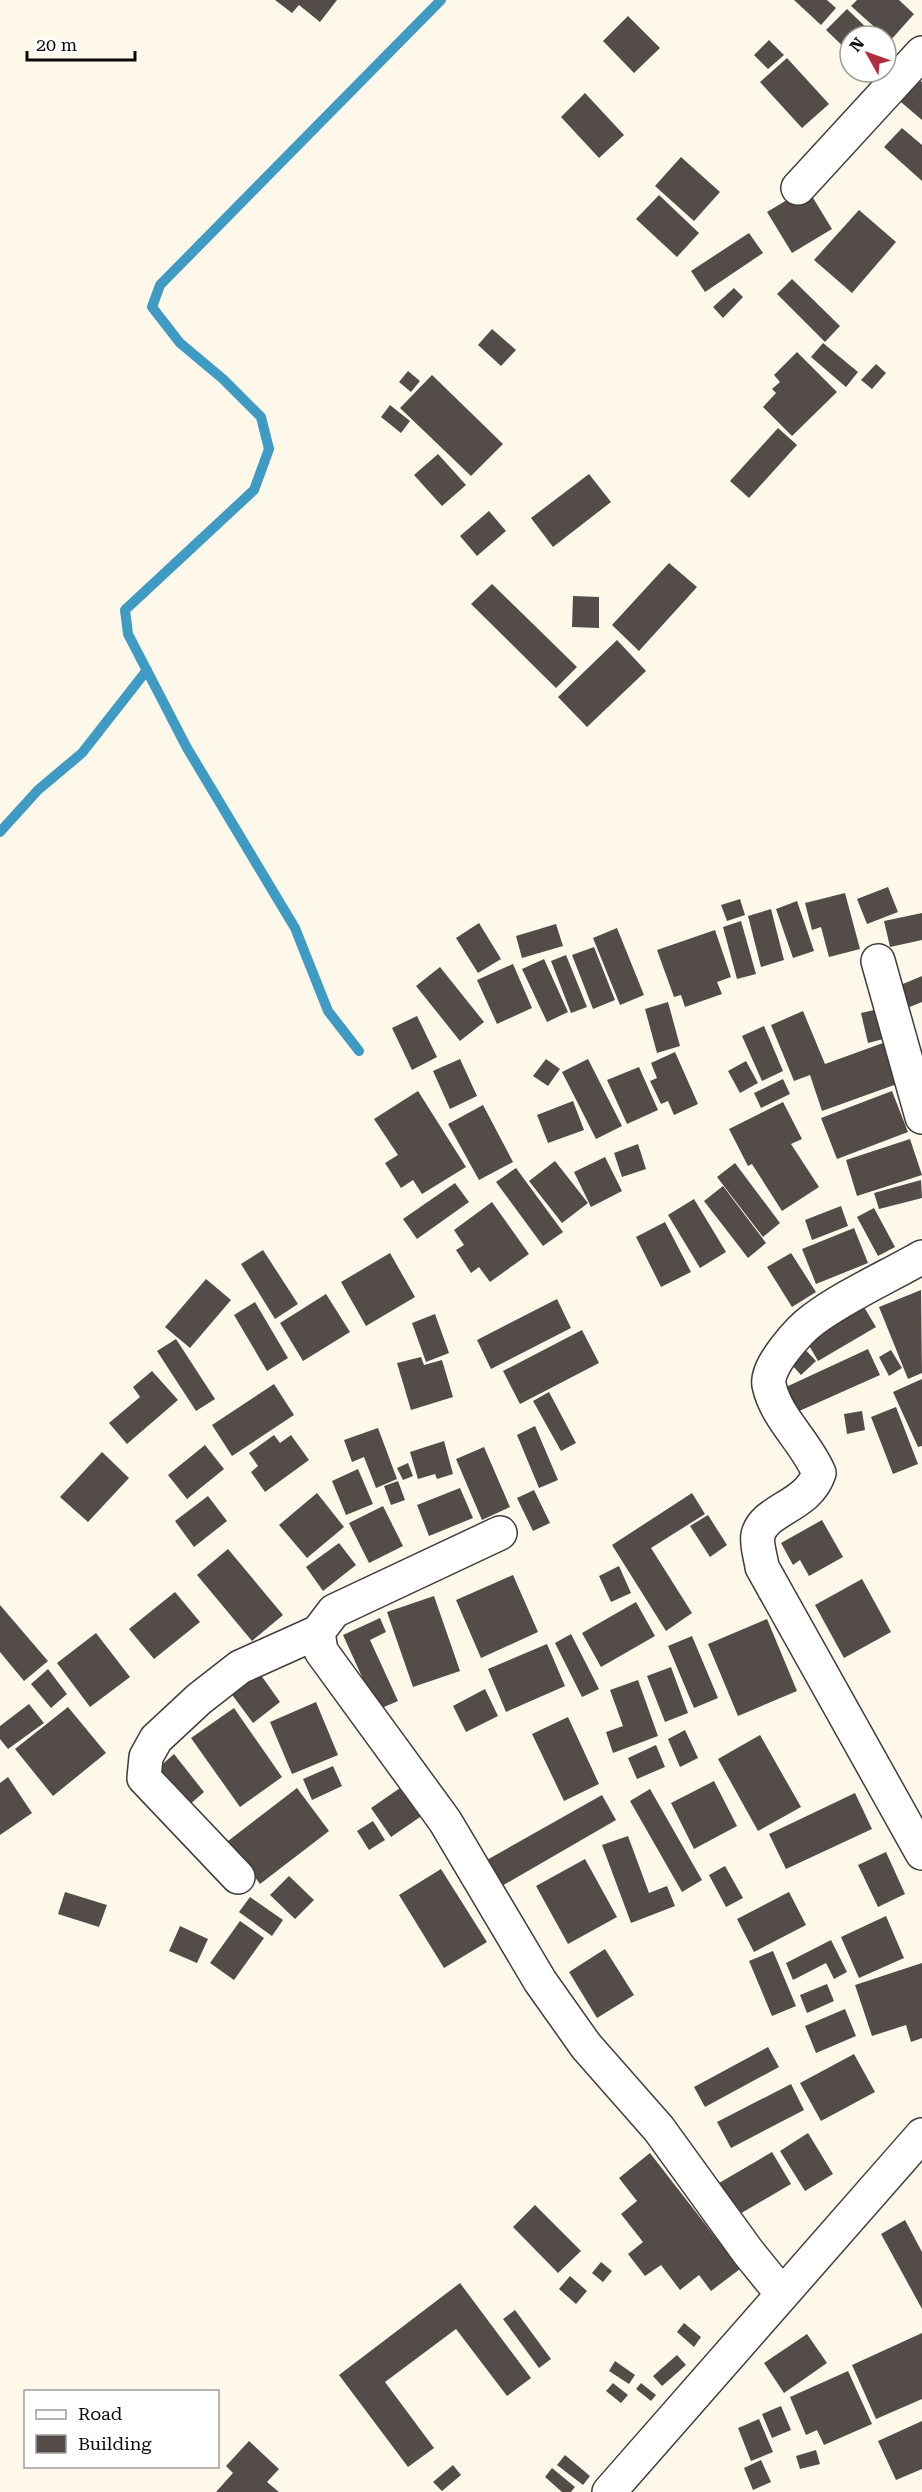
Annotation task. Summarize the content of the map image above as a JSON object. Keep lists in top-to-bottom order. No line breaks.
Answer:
{"legend":["Road","Building"],"scale_bar":"20 m","north":"top left"}
